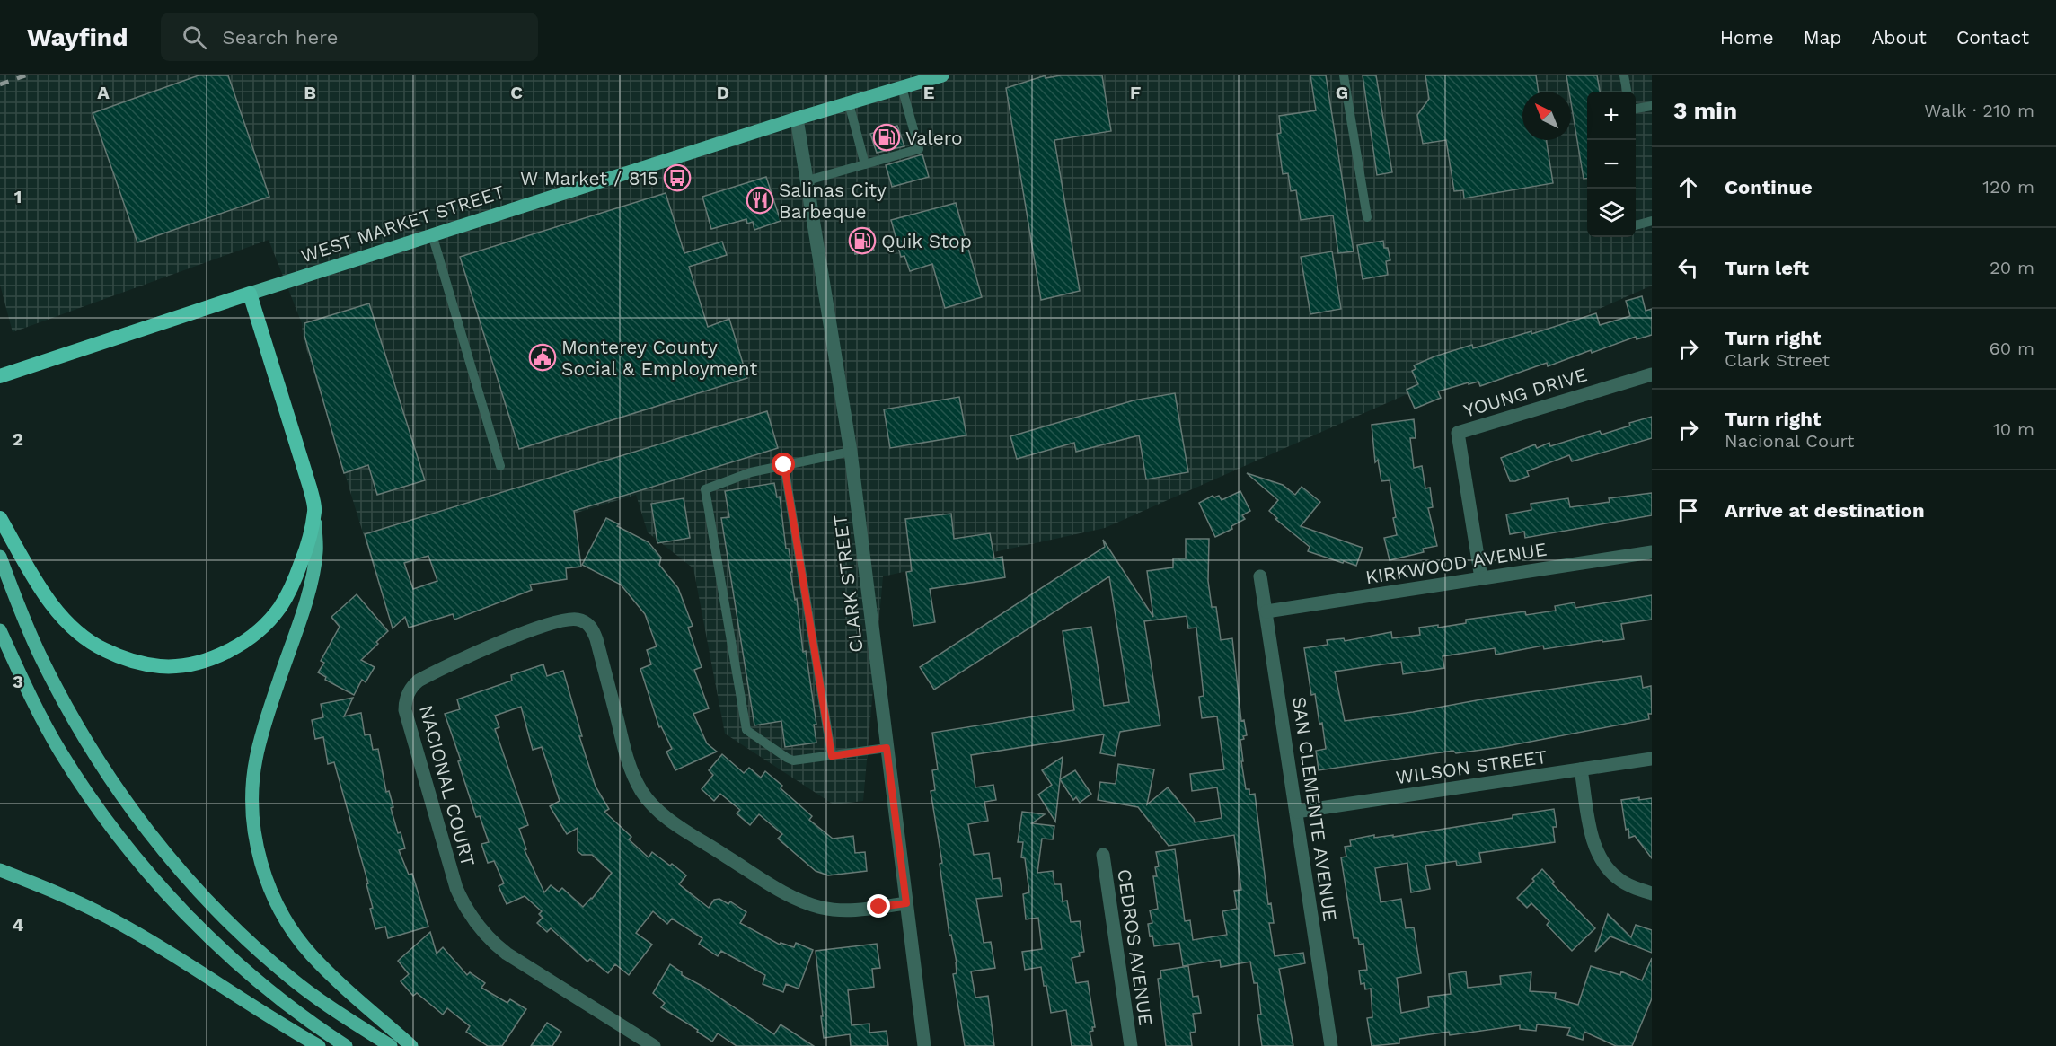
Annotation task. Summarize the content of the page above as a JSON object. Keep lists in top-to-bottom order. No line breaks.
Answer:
{"streets":{"highway":["WEST MARKET STREET"],"street":["YOUNG DRIVE","KIRKWOOD AVENUE","CLARK STREET","WILSON STREET","NACIONAL COURT","SAN CLEMENTE AVENUE","CEDROS AVENUE"]},"crossings":[["WEST MARKET STREET","CLARK STREET"],["YOUNG DRIVE","KIRKWOOD AVENUE"],["KIRKWOOD AVENUE","SAN CLEMENTE AVENUE"],["CLARK STREET","NACIONAL COURT"],["WILSON STREET","SAN CLEMENTE AVENUE"]],"places":{"fuel station":["Valero","Quik Stop"],"bus stop":["W Market / 815"],"restaurant":["Salinas City Barbeque"],"public building":["Monterey County Social & Employment"]},"north":"top left","page":{"header":"Wayfind","search":"Search here","nav":["Home","Map","About","Contact"],"heading":["3 min","Walk · 210 m"],"map_buttons":["+","−"],"list":[["Continue","120 m"],["Turn left","20 m"],["Turn right","Clark Street","60 m"],["Turn right","Nacional Court","10 m"],"Arrive at destination"]},"grid":{"columns":["A","B","C","D","E","F","G"],"rows":["1","2","3","4"]}}
